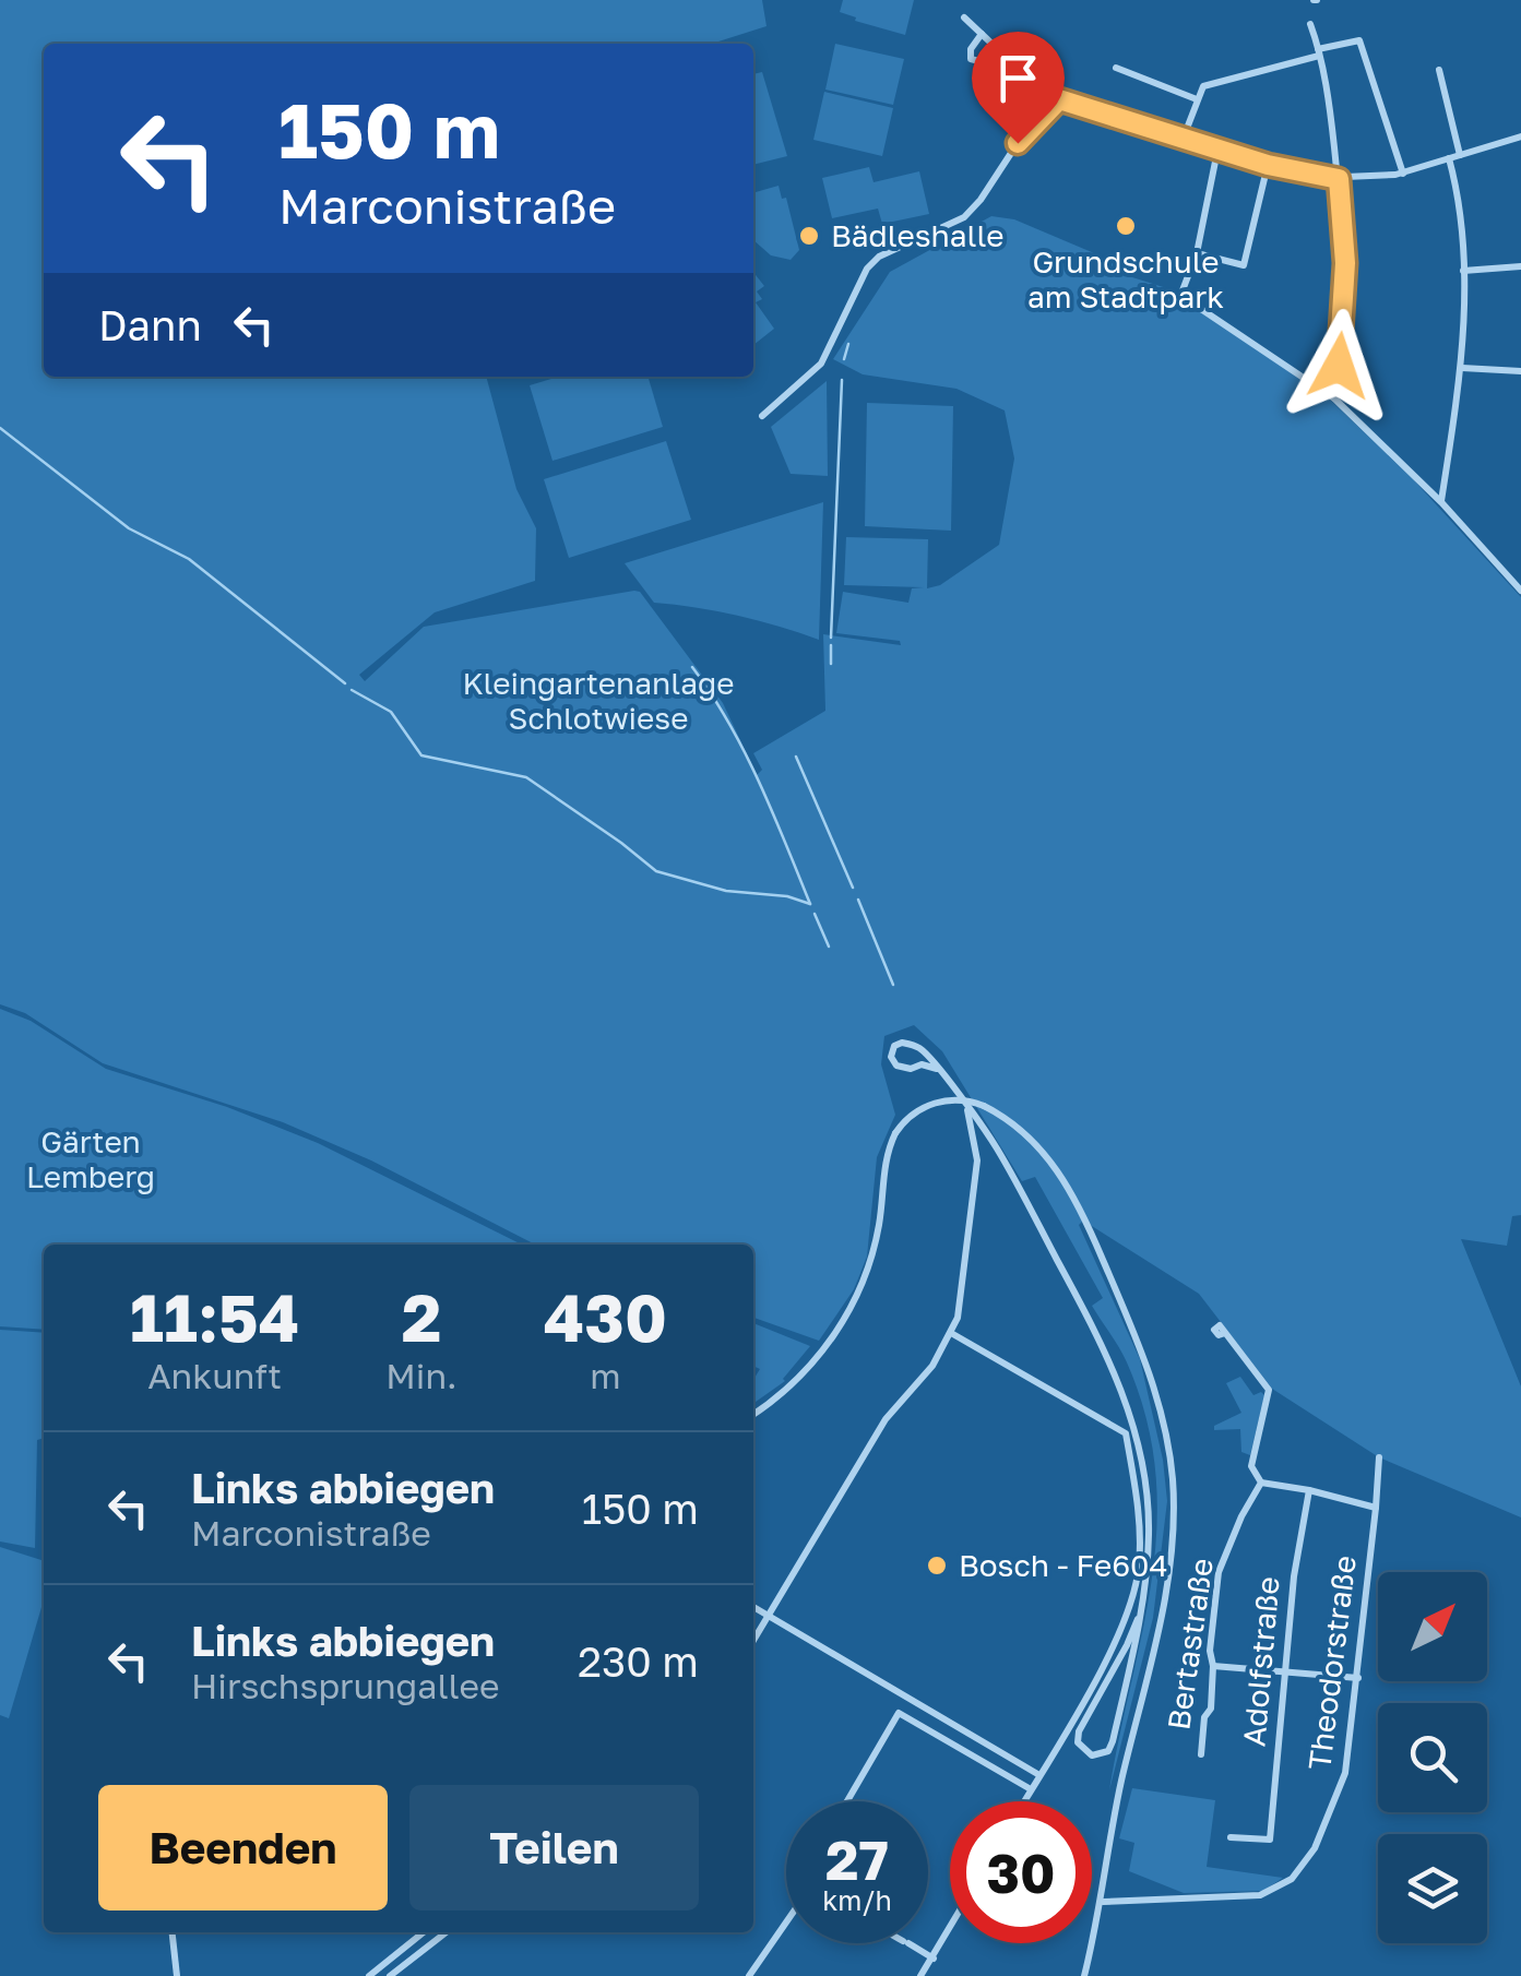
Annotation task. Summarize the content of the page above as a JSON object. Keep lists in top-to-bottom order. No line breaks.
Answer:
{"streets":{"street":["Bertastraße","Adolfstraße","Theodorstraße"]},"parks":["Kleingartenanlage Schlotwiese","Gärten Lemberg"],"places":["Grundschule am Stadtpark","Bädleshalle","Bosch - Fe604"],"north":"top right","page":{"turn":["150 m","Marconistraße"],"then":"Dann","eta":["11:54","Ankunft","2","Min.","430","m"],"list":[{"name":"Links abbiegen","note":"Marconistraße","value":"150 m"},{"name":"Links abbiegen","note":"Hirschsprungallee","value":"230 m"}],"buttons":["Beenden","Teilen"],"speed":"27 km/h","limit":"30"}}
